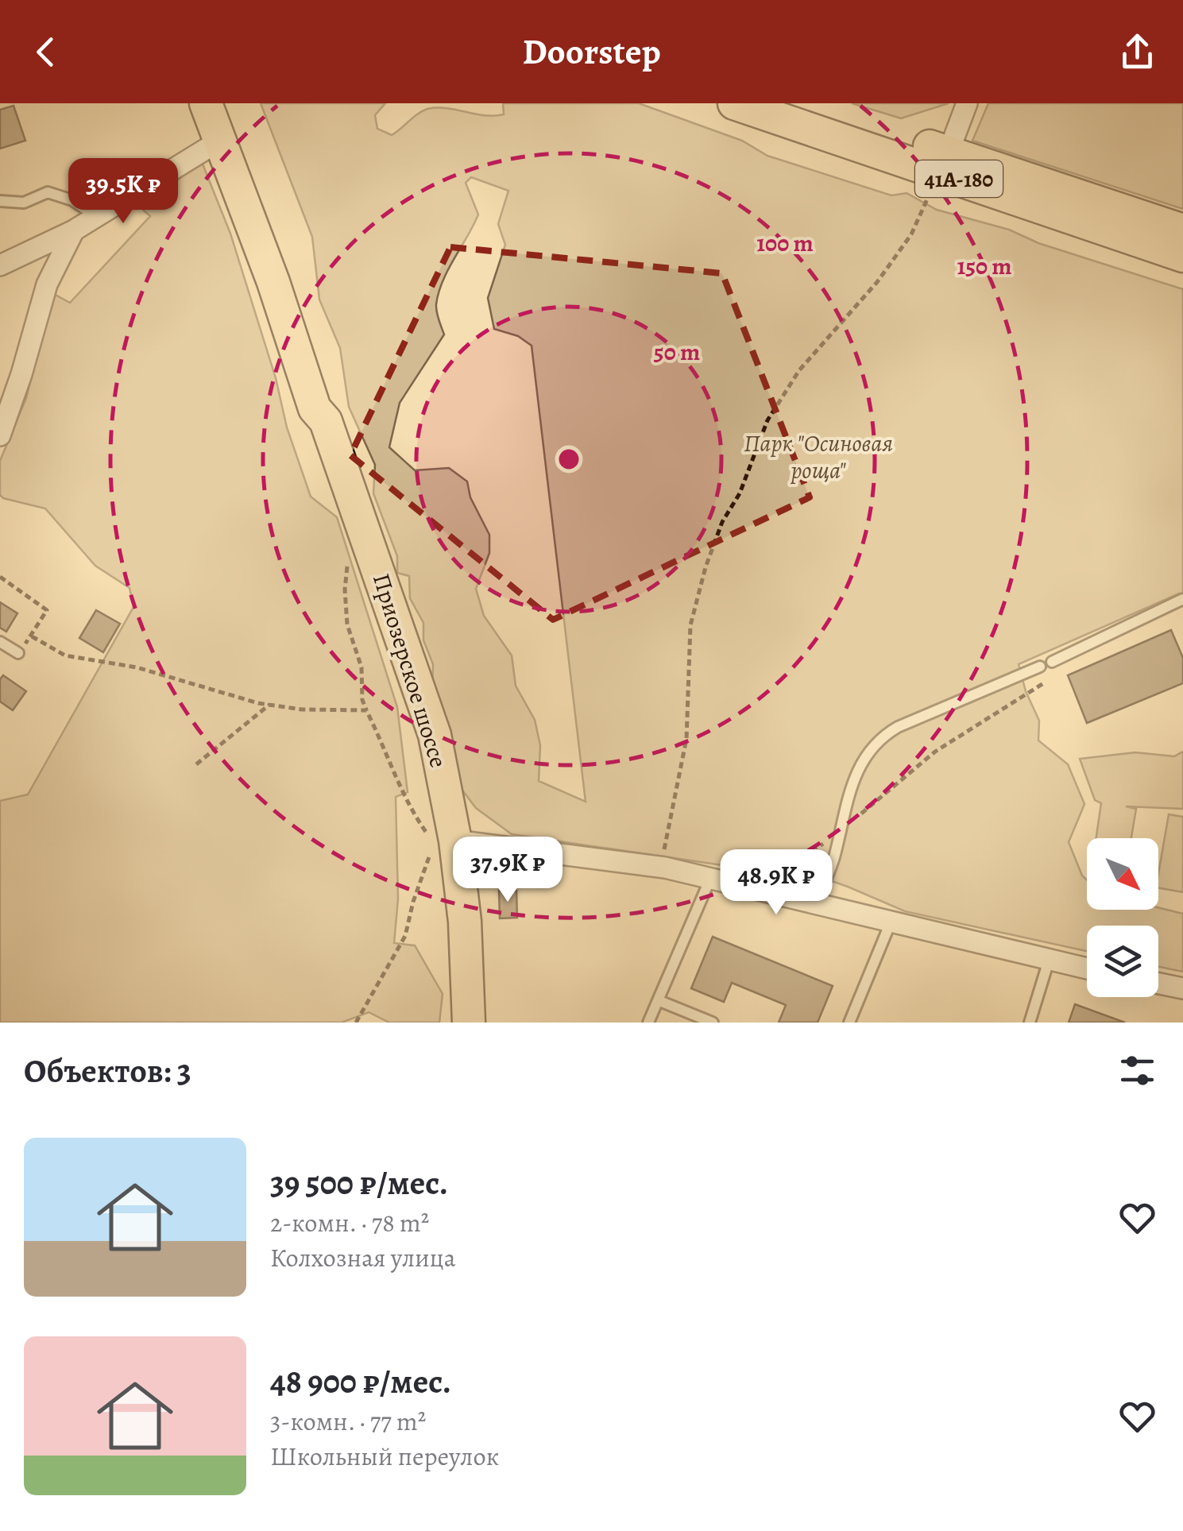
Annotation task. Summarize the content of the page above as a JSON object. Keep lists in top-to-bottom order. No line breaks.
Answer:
{"streets":{"main road":["41А-180","Приозерское шоссе"]},"parks":["Парк \"Осиновая роща\""],"north":"bottom right","page":{"header":"Doorstep","price":["39.5K ₽","37.9K ₽","48.9K ₽"],"heading":"Объектов: 3","list":[{"name":"39 500 ₽/мес.","note":"2-комн. · 78 m² · Колхозная улица"},{"name":"48 900 ₽/мес.","note":"3-комн. · 77 m² · Школьный переулок"}]},"rings":["100 m","150 m","50 m"]}
